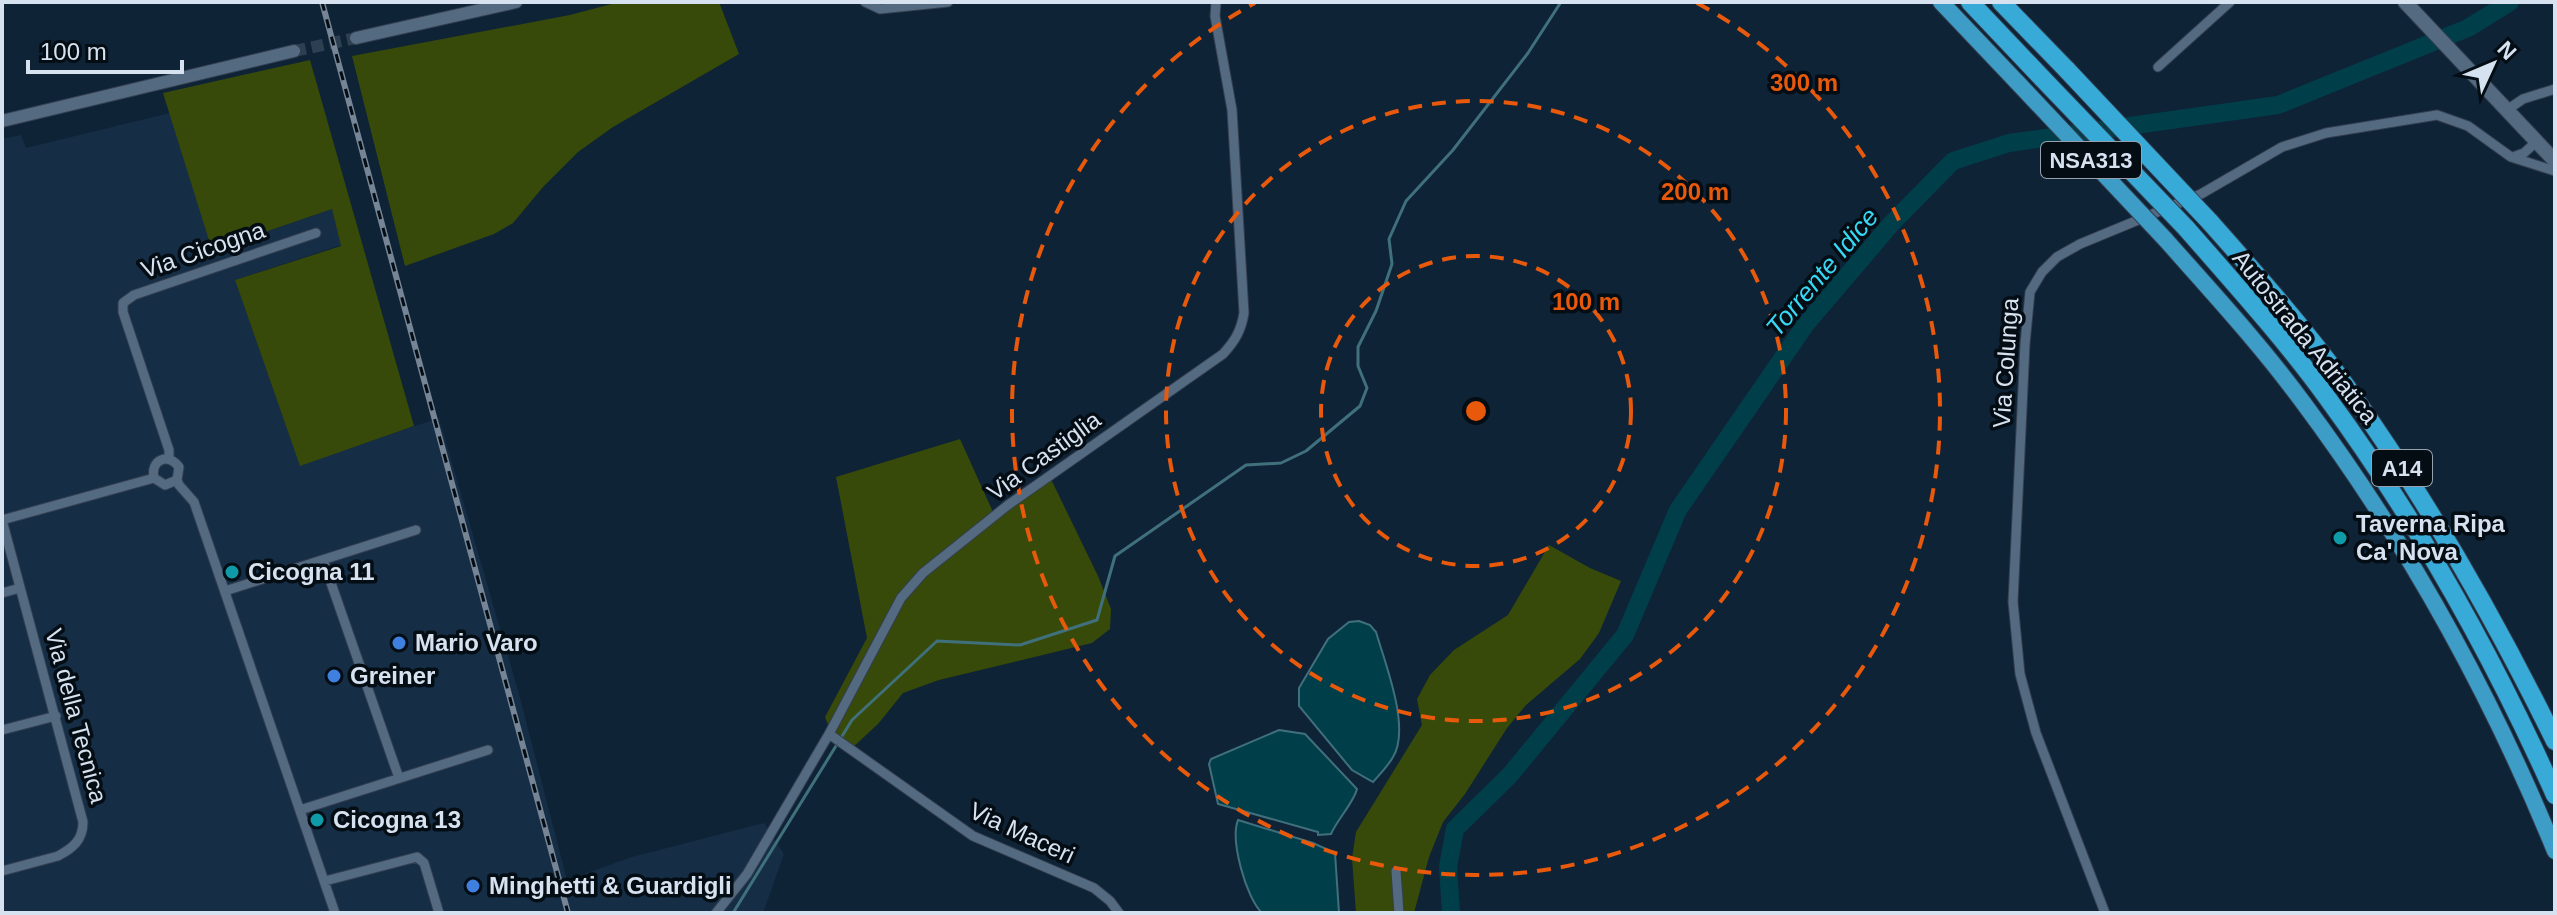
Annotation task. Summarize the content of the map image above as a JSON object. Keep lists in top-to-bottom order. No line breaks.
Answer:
{"streets":{"highway":["NSA313","Autostrada Adriatica","A14"],"street":["Via Cicogna","Via Colunga","Via Castiglia","Via della Tecnica","Via Maceri"]},"crossings":[["Via Castiglia","Via Maceri"]],"water":["Torrente Idice"],"places":["Taverna Ripa Ca' Nova","Cicogna 11","Mario Varo","Greiner","Cicogna 13","Minghetti & Guardigli"],"scale_bar":"100 m","north":"top right","rings":["300 m","200 m","100 m"]}
